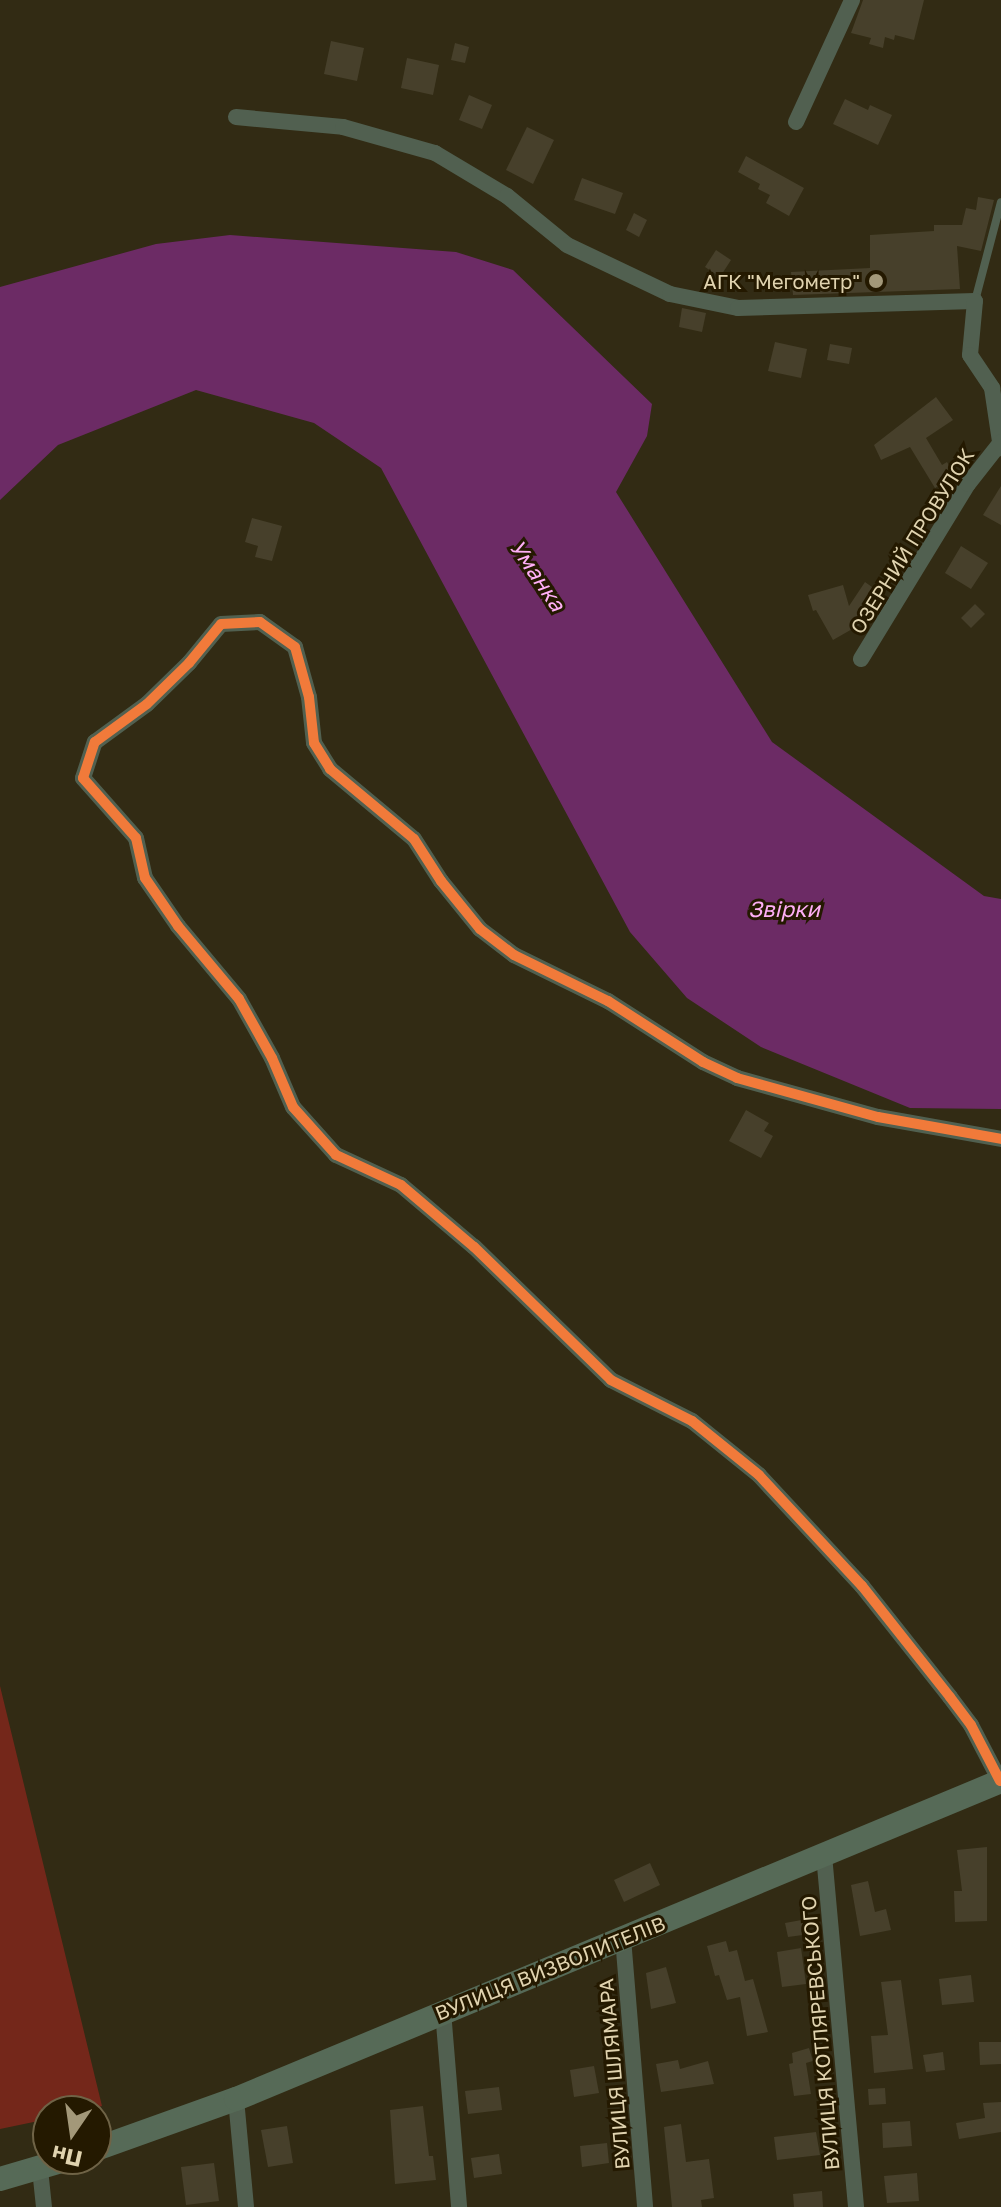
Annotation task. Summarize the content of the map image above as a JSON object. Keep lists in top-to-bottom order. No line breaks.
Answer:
{"streets":{"main road":["ВУЛИЦЯ ВИЗВОЛИТЕЛІВ"],"street":["ОЗЕРНИЙ ПРОВУЛОК","ВУЛИЦЯ КОТЛЯРЕВСЬКОГО","ВУЛИЦЯ ШЛЯМАРА"]},"crossings":[["ВУЛИЦЯ ВИЗВОЛИТЕЛІВ","ВУЛИЦЯ КОТЛЯРЕВСЬКОГО"],["ВУЛИЦЯ ВИЗВОЛИТЕЛІВ","ВУЛИЦЯ ШЛЯМАРА"]],"water":["Уманка","Звірки"],"places":["АГК \"Мегометр\""],"north":"bottom"}
